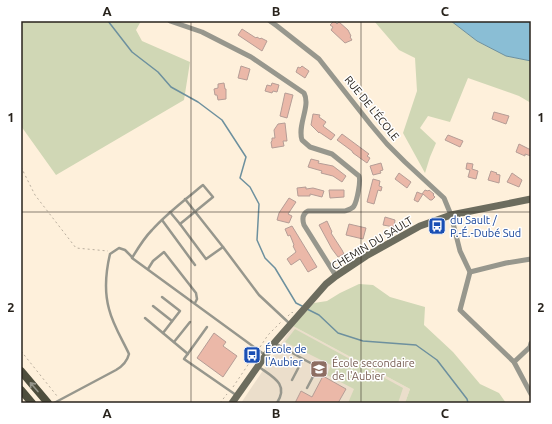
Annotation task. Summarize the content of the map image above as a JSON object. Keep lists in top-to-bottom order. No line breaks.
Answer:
{"streets":{"street":["RUE DE L'ÉCOLE","CHEMIN DU SAULT"]},"crossings":[["RUE DE L'ÉCOLE","CHEMIN DU SAULT"]],"places":{"bus stop":["du Sault / P.-É.-Dubé Sud","École de l'Aubier"],"school or university":["École secondaire de l'Aubier"]},"grid":{"columns":["A","B","C"],"rows":["1","2"]}}
